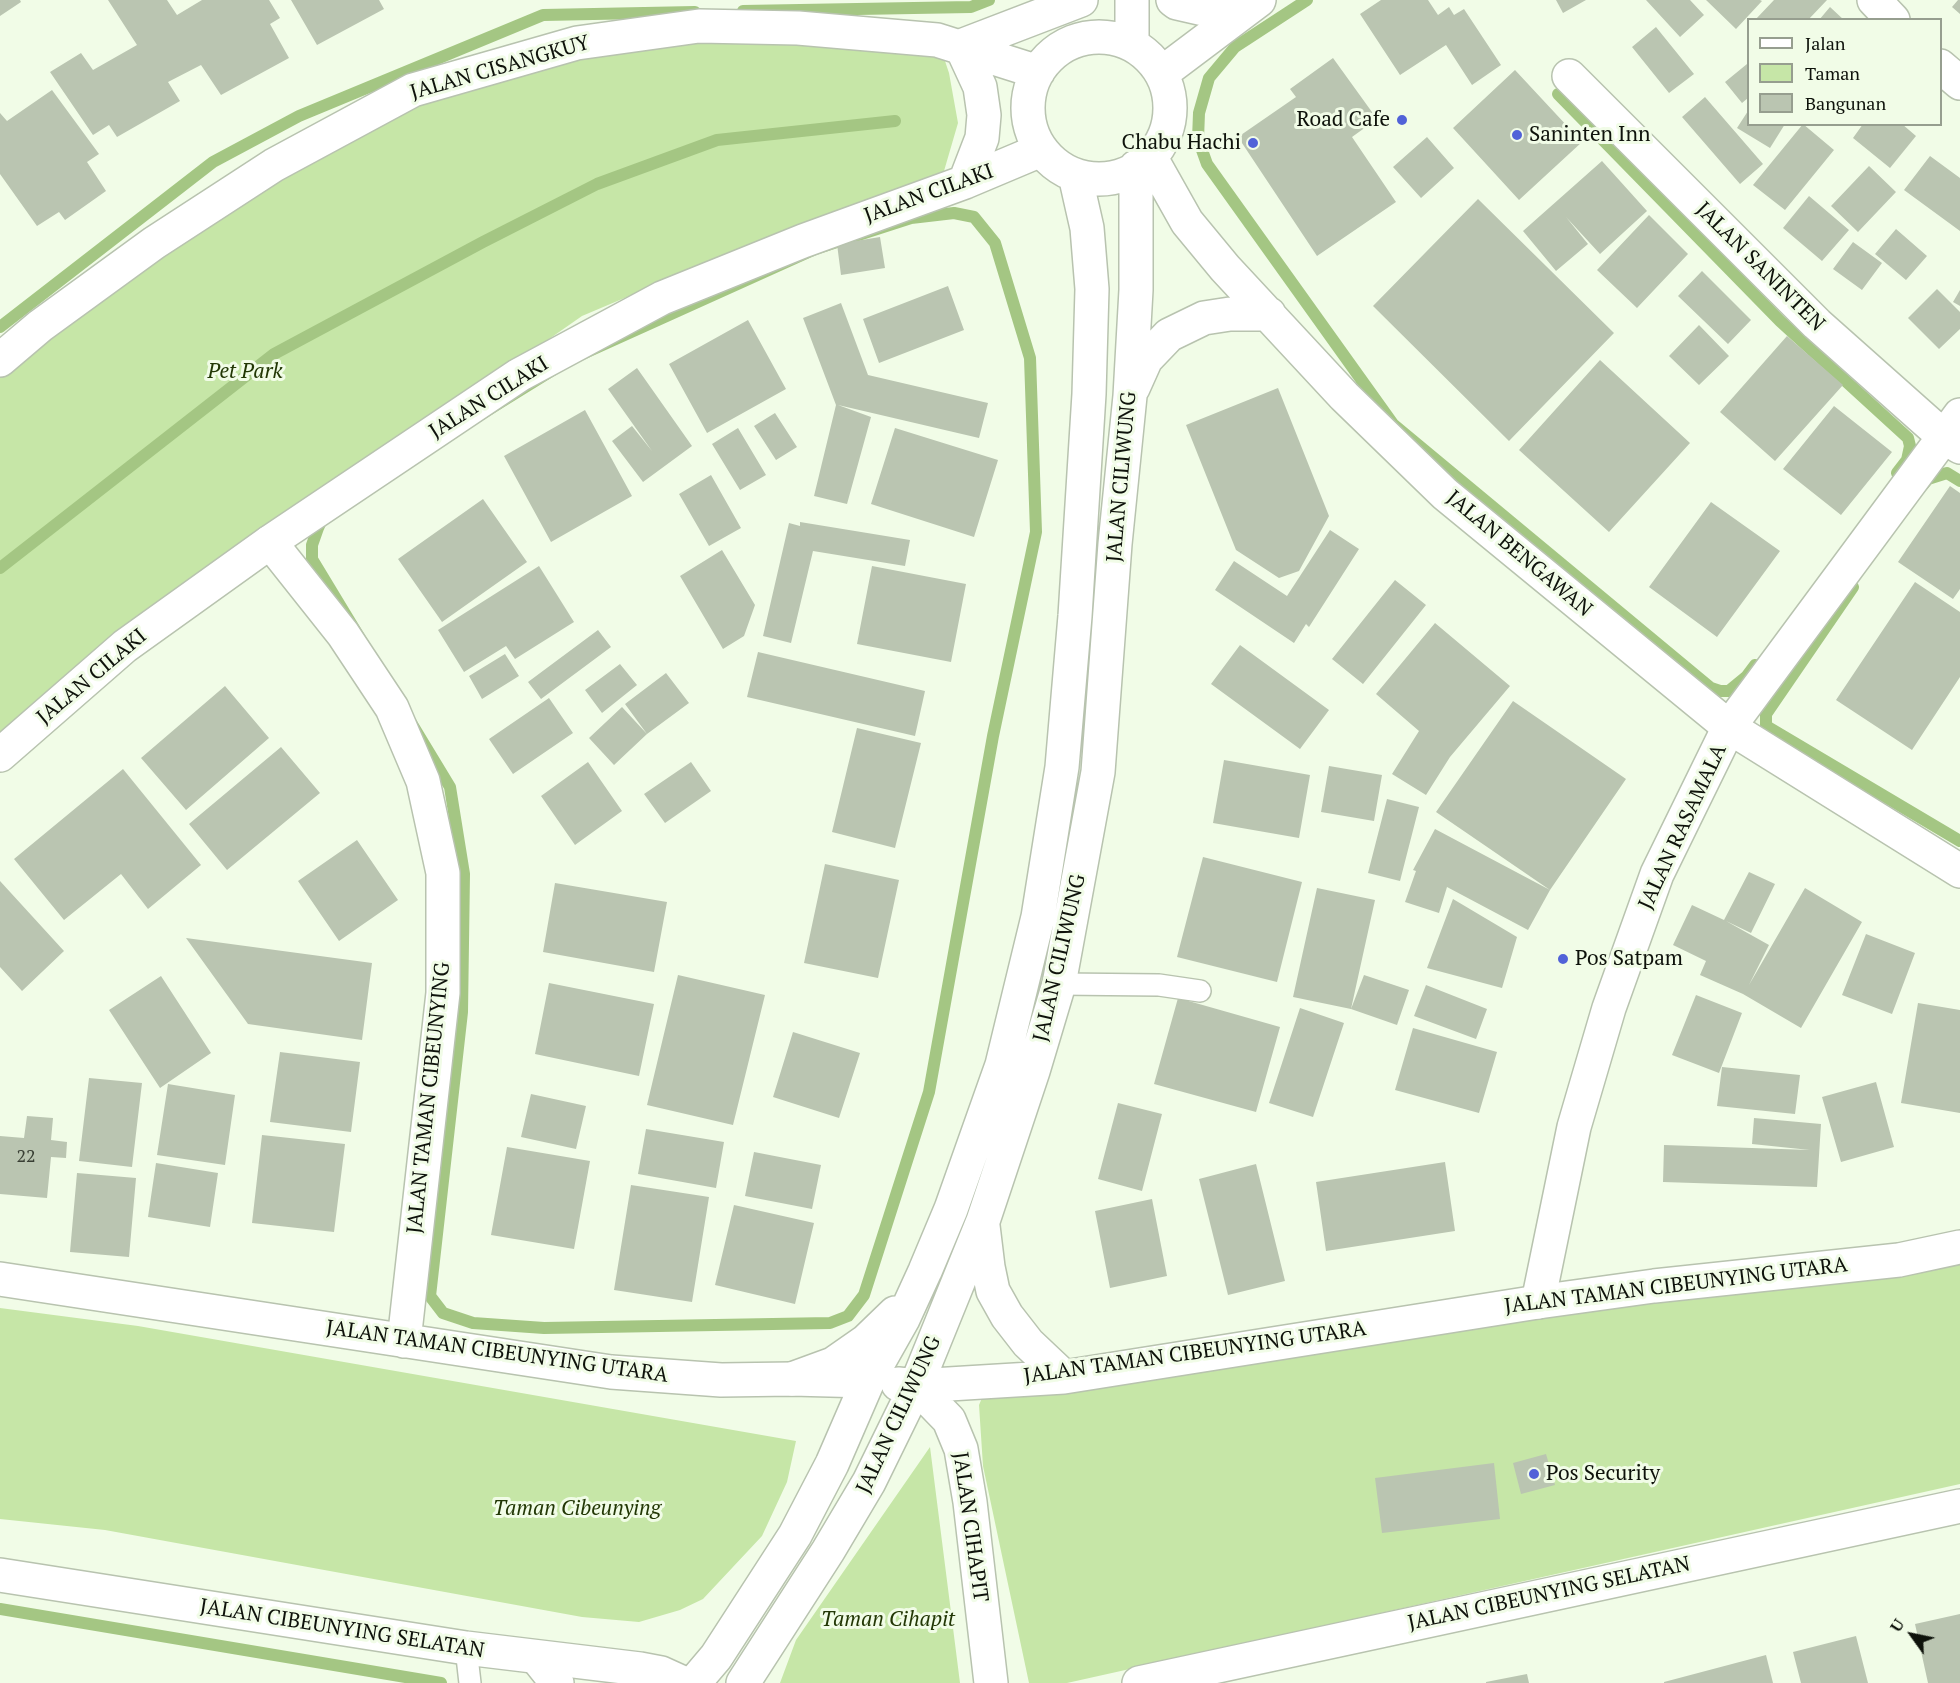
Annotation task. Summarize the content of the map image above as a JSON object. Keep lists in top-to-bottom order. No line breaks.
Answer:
{"streets":{"street":["JALAN CISANGKUY","JALAN CILAKI","JALAN SANINTEN","JALAN CILIWUNG","JALAN BENGAWAN","JALAN RASAMALA","JALAN TAMAN CIBEUNYING","JALAN TAMAN CIBEUNYING UTARA","JALAN CIHAPIT","JALAN CIBEUNYING SELATAN"]},"crossings":[["JALAN CISANGKUY","JALAN CILAKI"],["JALAN CISANGKUY","JALAN CILIWUNG"],["JALAN CISANGKUY","JALAN BENGAWAN"],["JALAN CILAKI","JALAN CILIWUNG"],["JALAN CILAKI","JALAN BENGAWAN"],["JALAN CILAKI","JALAN TAMAN CIBEUNYING"],["JALAN SANINTEN","JALAN RASAMALA"],["JALAN CILIWUNG","JALAN BENGAWAN"],["JALAN CILIWUNG","JALAN TAMAN CIBEUNYING UTARA"],["JALAN CILIWUNG","JALAN CIHAPIT"],["JALAN BENGAWAN","JALAN RASAMALA"],["JALAN RASAMALA","JALAN TAMAN CIBEUNYING UTARA"],["JALAN TAMAN CIBEUNYING","JALAN TAMAN CIBEUNYING UTARA"],["JALAN TAMAN CIBEUNYING UTARA","JALAN CIHAPIT"]],"parks":["Pet Park","Taman Cibeunying","Taman Cihapit"],"places":["Road Cafe","Saninten Inn","Chabu Hachi","Pos Satpam","Pos Security"],"house_numbers":["22"],"legend":["Jalan","Taman","Bangunan"],"north":"top left"}
